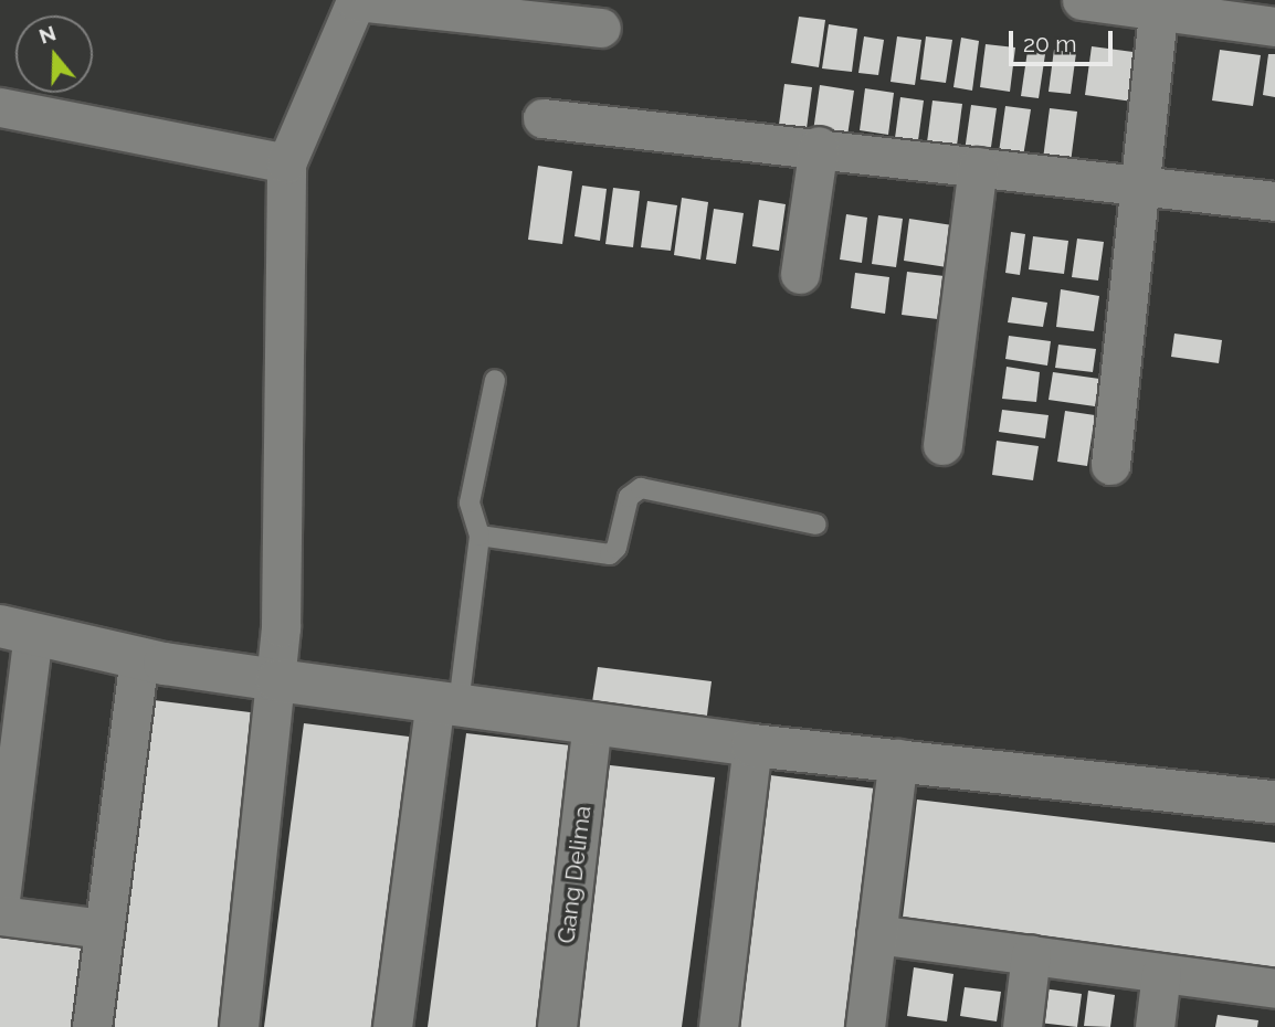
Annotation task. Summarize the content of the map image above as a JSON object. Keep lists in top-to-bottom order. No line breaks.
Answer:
{"streets":{"street":["Gang Delima"]},"scale_bar":"20 m","north":"top"}
